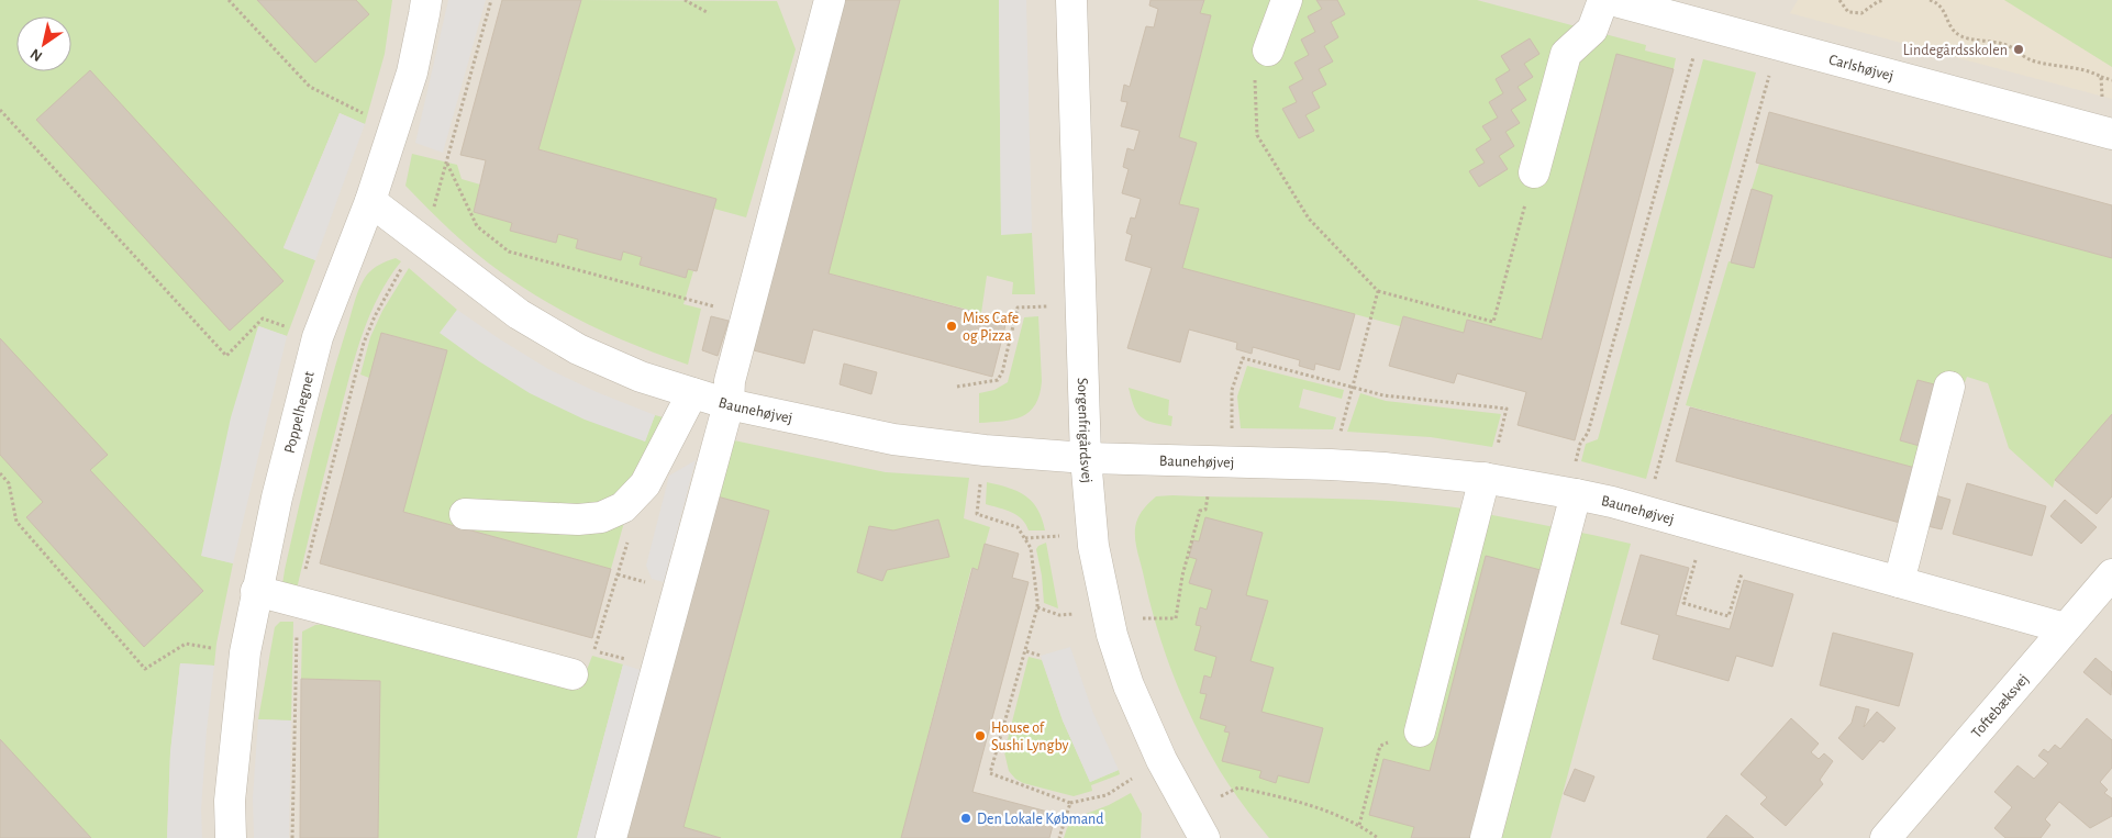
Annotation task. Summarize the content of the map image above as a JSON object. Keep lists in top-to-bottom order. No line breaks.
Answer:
{"streets":{"street":["Carlshøjvej","Baunehøjvej","Poppelhegnet","Sorgenfrigårdsvej","Toftebæksvej"]},"crossings":[["Baunehøjvej","Poppelhegnet"],["Baunehøjvej","Sorgenfrigårdsvej"],["Baunehøjvej","Toftebæksvej"]],"places":["Lindegårdsskolen","Miss Cafe og Pizza","House of Sushi Lyngby","Den Lokale Købmand"],"north":"bottom left"}
